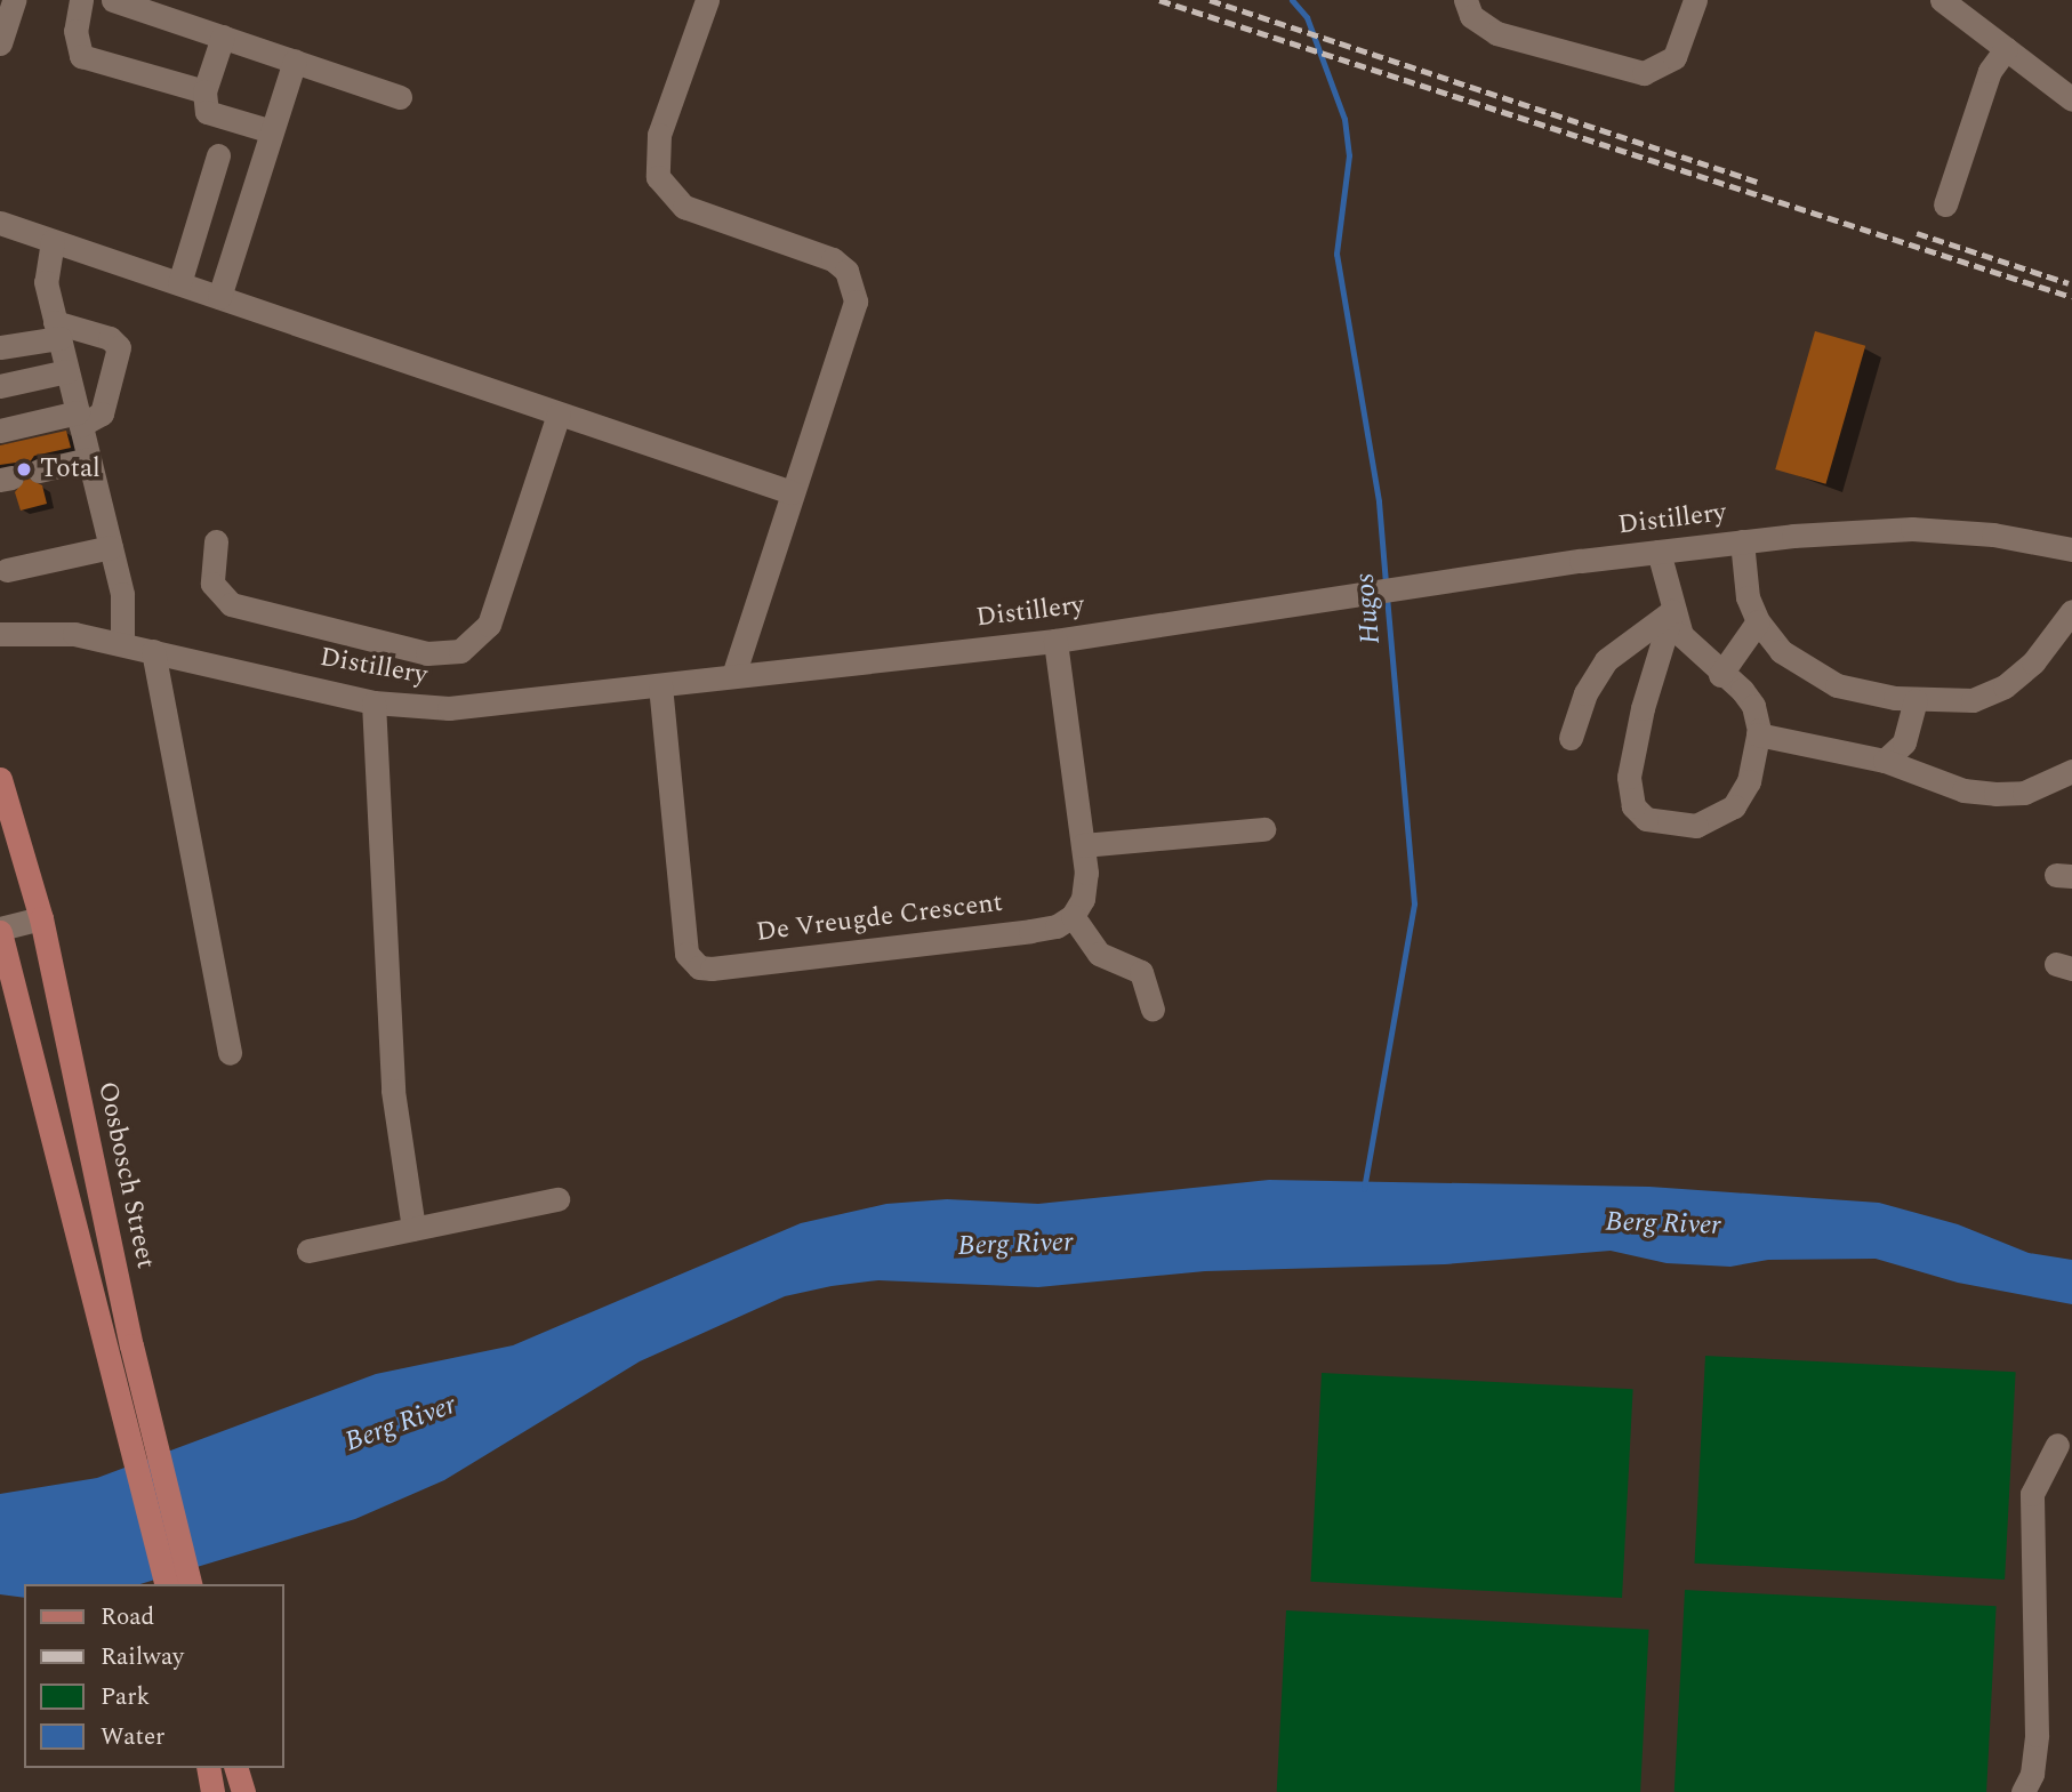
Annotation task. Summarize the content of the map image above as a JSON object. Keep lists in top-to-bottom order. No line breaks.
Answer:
{"streets":{"main road":["Oosbosch Street"],"street":["Distillery","De Vreugde Crescent"]},"crossings":[["Distillery","De Vreugde Crescent"]],"water":["Hugos","Berg River"],"places":["Total"],"legend":["Road","Railway","Park","Water"]}
